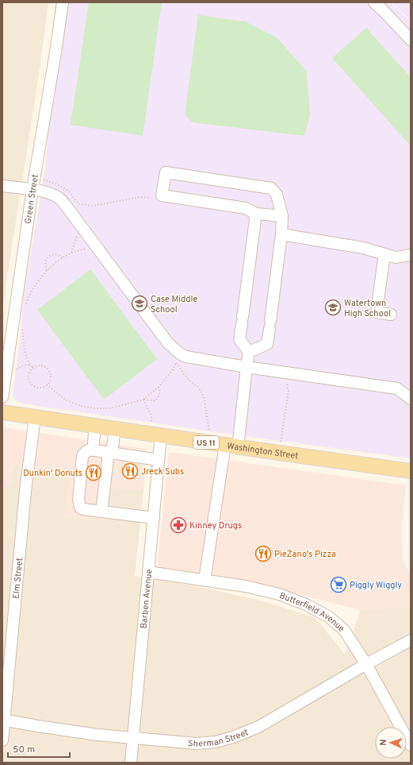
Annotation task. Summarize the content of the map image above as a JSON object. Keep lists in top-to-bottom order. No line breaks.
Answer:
{"streets":{"main road":["US 11","Washington Street"],"street":["Green Street","Elm Street","Barben Avenue","Butterfield Avenue","Sherman Street"]},"crossings":[["Washington Street","Elm Street"],["Washington Street","Barben Avenue"],["Elm Street","Sherman Street"],["Barben Avenue","Butterfield Avenue"],["Barben Avenue","Sherman Street"],["Butterfield Avenue","Sherman Street"]],"places":{"school or university":["Case Middle School","Watertown High School"],"restaurant":["Jreck Subs","Dunkin' Donuts","PieZano's Pizza"],"pharmacy":["Kinney Drugs"],"supermarket":["Piggly Wiggly"]},"scale_bar":"50 m","north":"left"}
